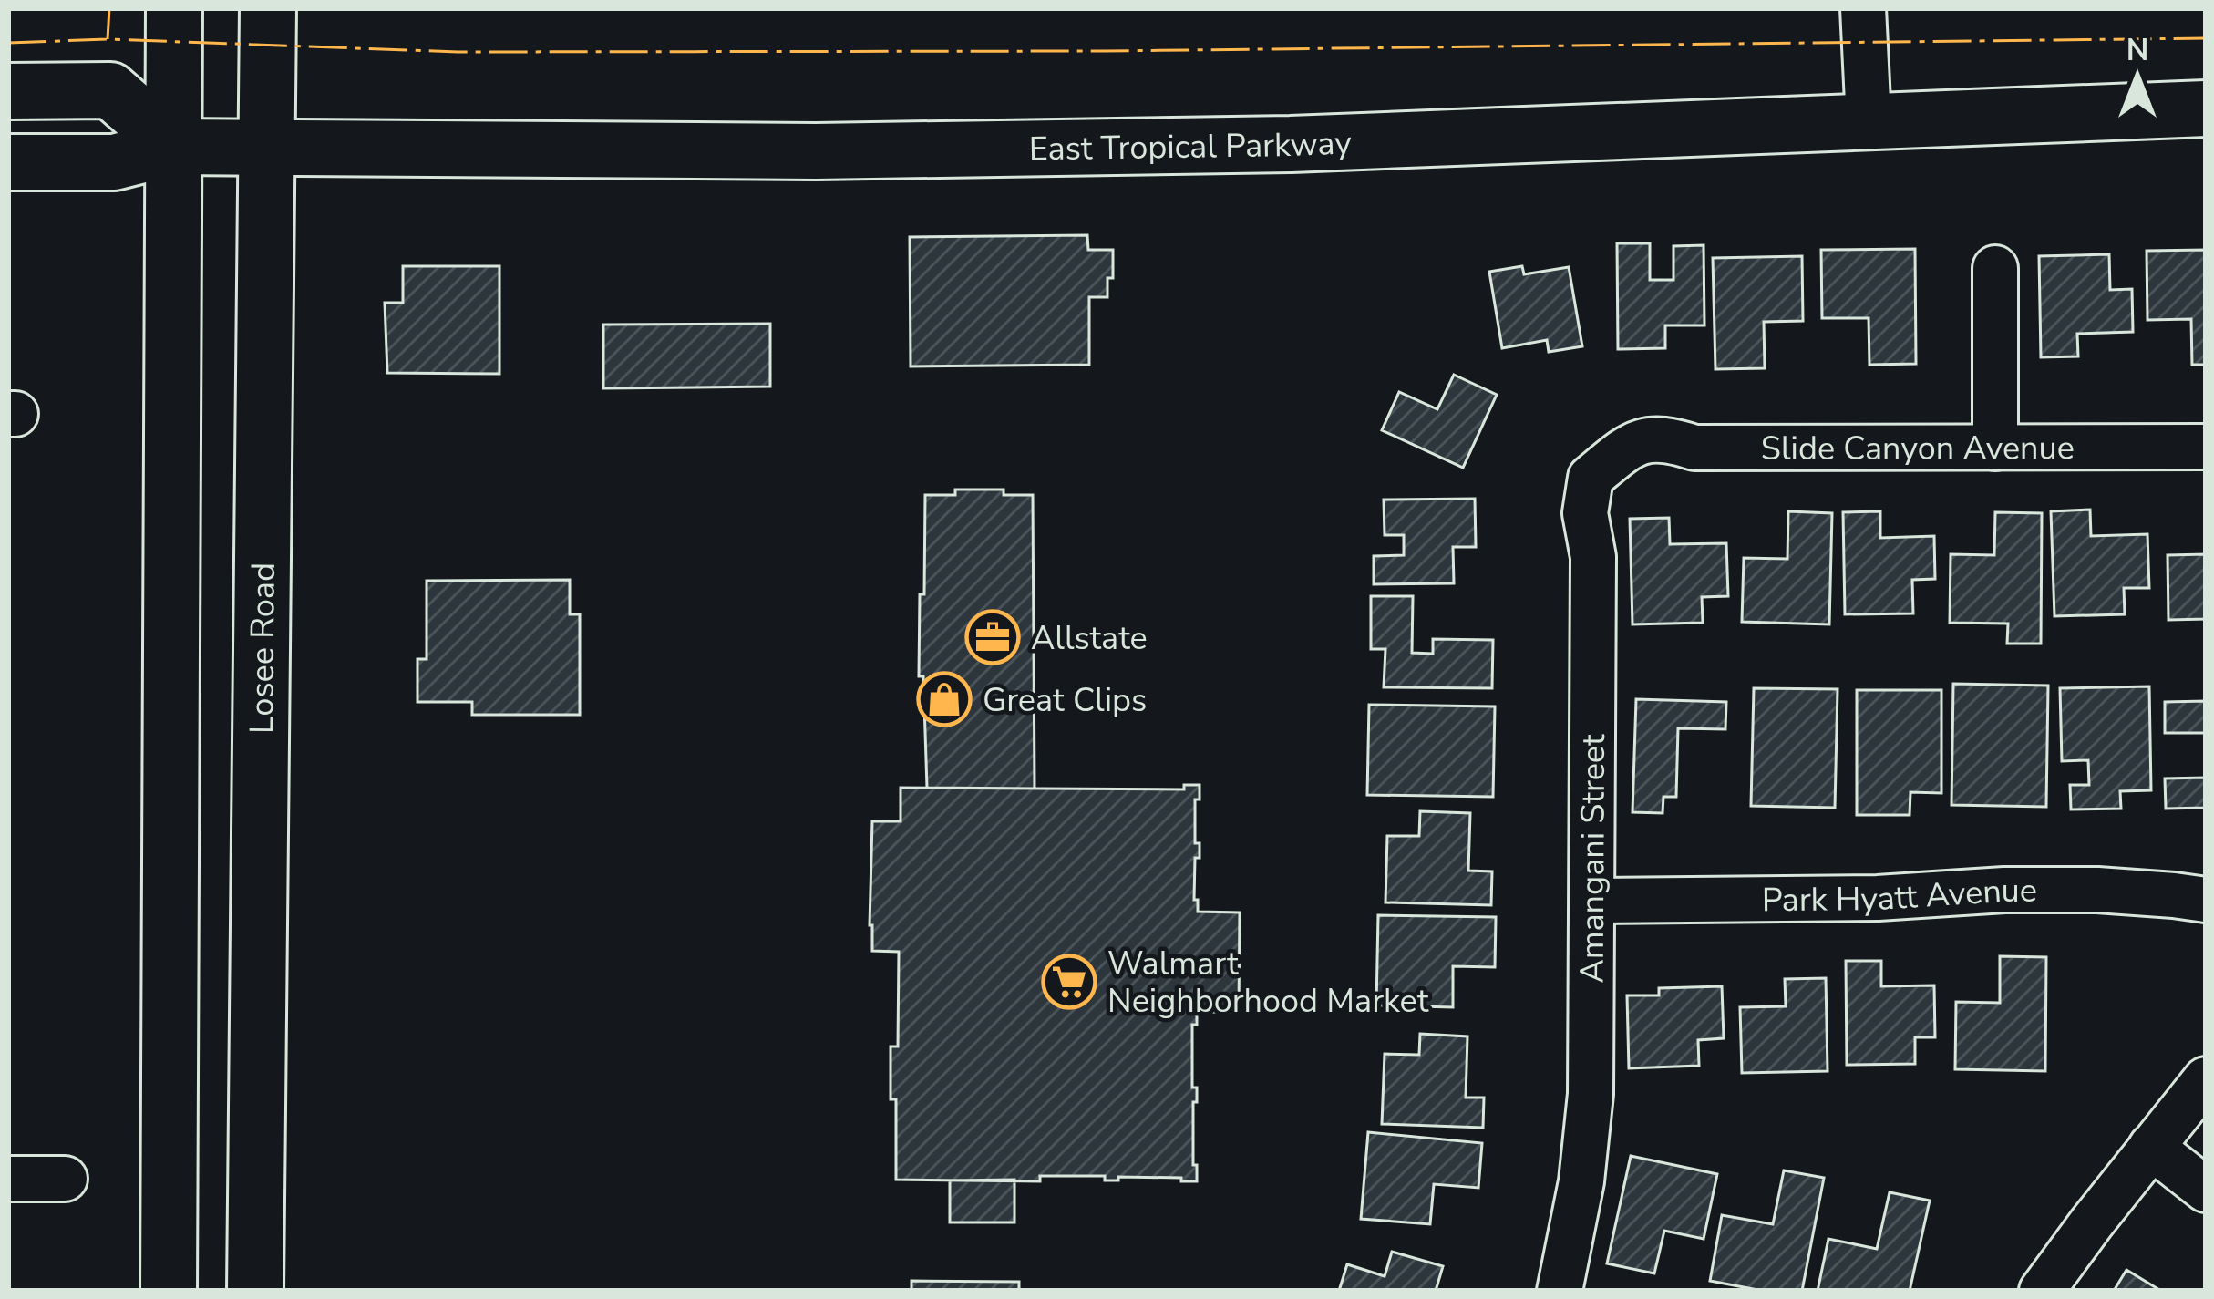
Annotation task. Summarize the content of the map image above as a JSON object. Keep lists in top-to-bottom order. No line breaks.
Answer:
{"streets":{"main road":["East Tropical Parkway","Losee Road"],"street":["Slide Canyon Avenue","Amangani Street","Park Hyatt Avenue"]},"crossings":[["East Tropical Parkway","Losee Road"],["Slide Canyon Avenue","Amangani Street"],["Amangani Street","Park Hyatt Avenue"]],"places":{"office":["Allstate"],"shop":["Great Clips"],"supermarket":["Walmart Neighborhood Market"]},"north":"top"}
